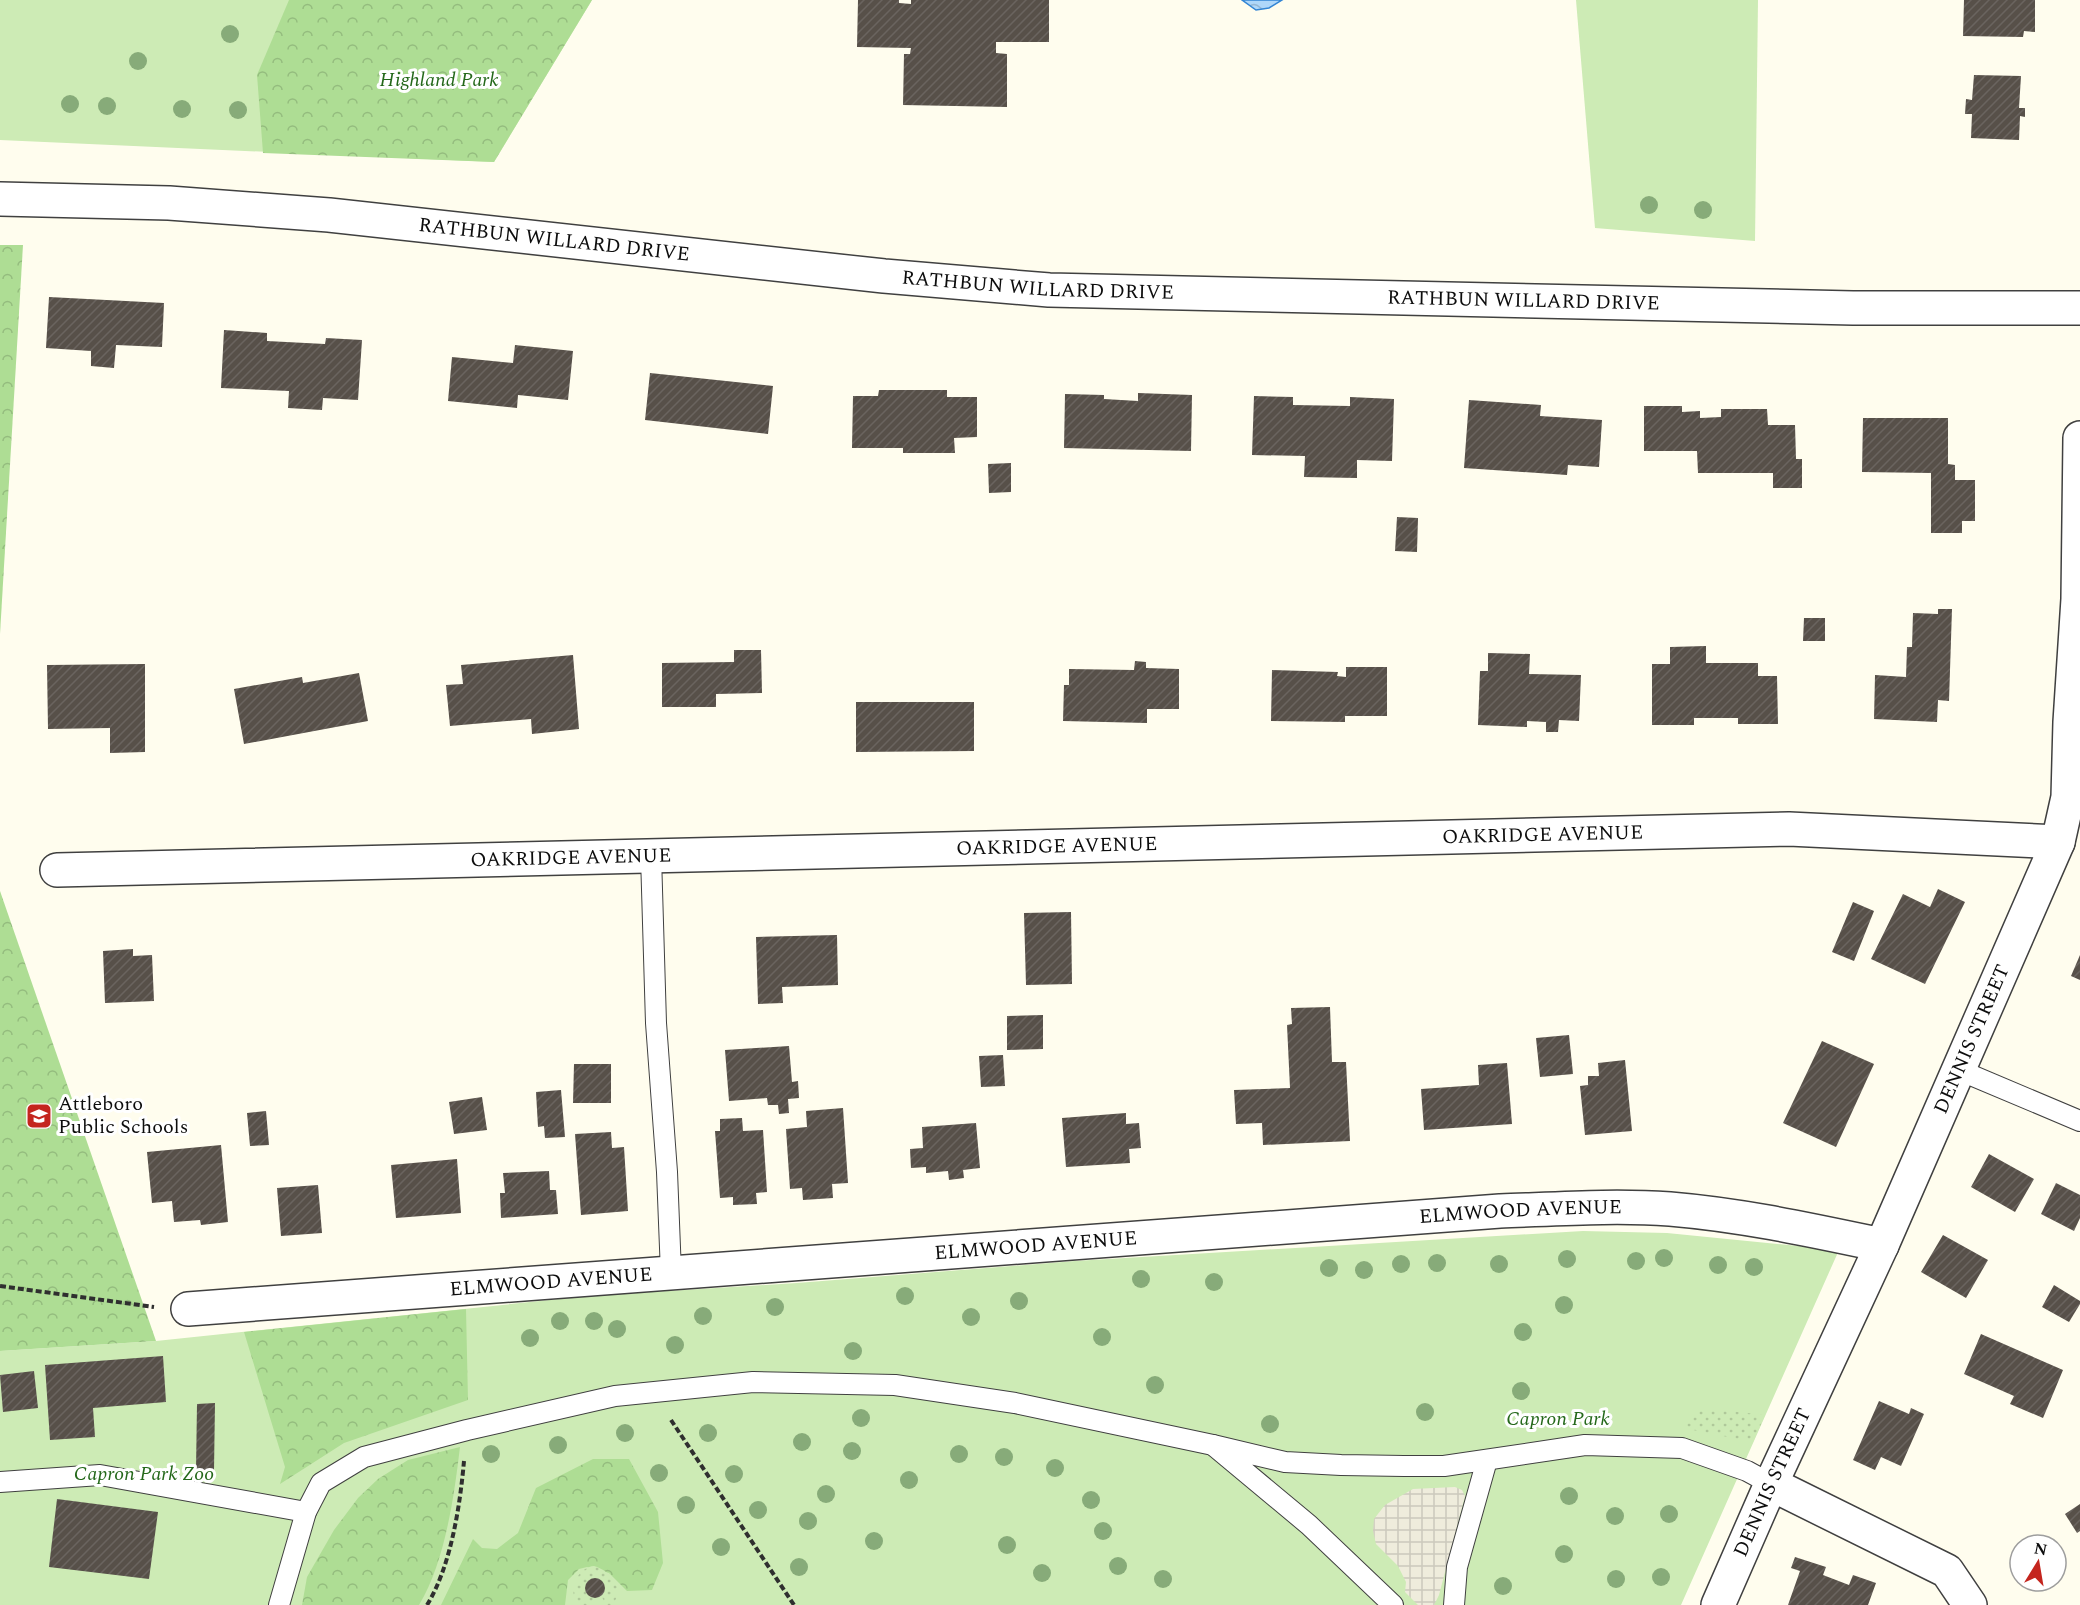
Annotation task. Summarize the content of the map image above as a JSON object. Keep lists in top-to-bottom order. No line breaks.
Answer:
{"streets":{"street":["RATHBUN WILLARD DRIVE","OAKRIDGE AVENUE","DENNIS STREET","ELMWOOD AVENUE"]},"crossings":[["OAKRIDGE AVENUE","DENNIS STREET"],["DENNIS STREET","ELMWOOD AVENUE"]],"parks":["Highland Park","Capron Park","Capron Park Zoo"],"places":{"school or university":["Attleboro Public Schools"]},"north":"top"}
